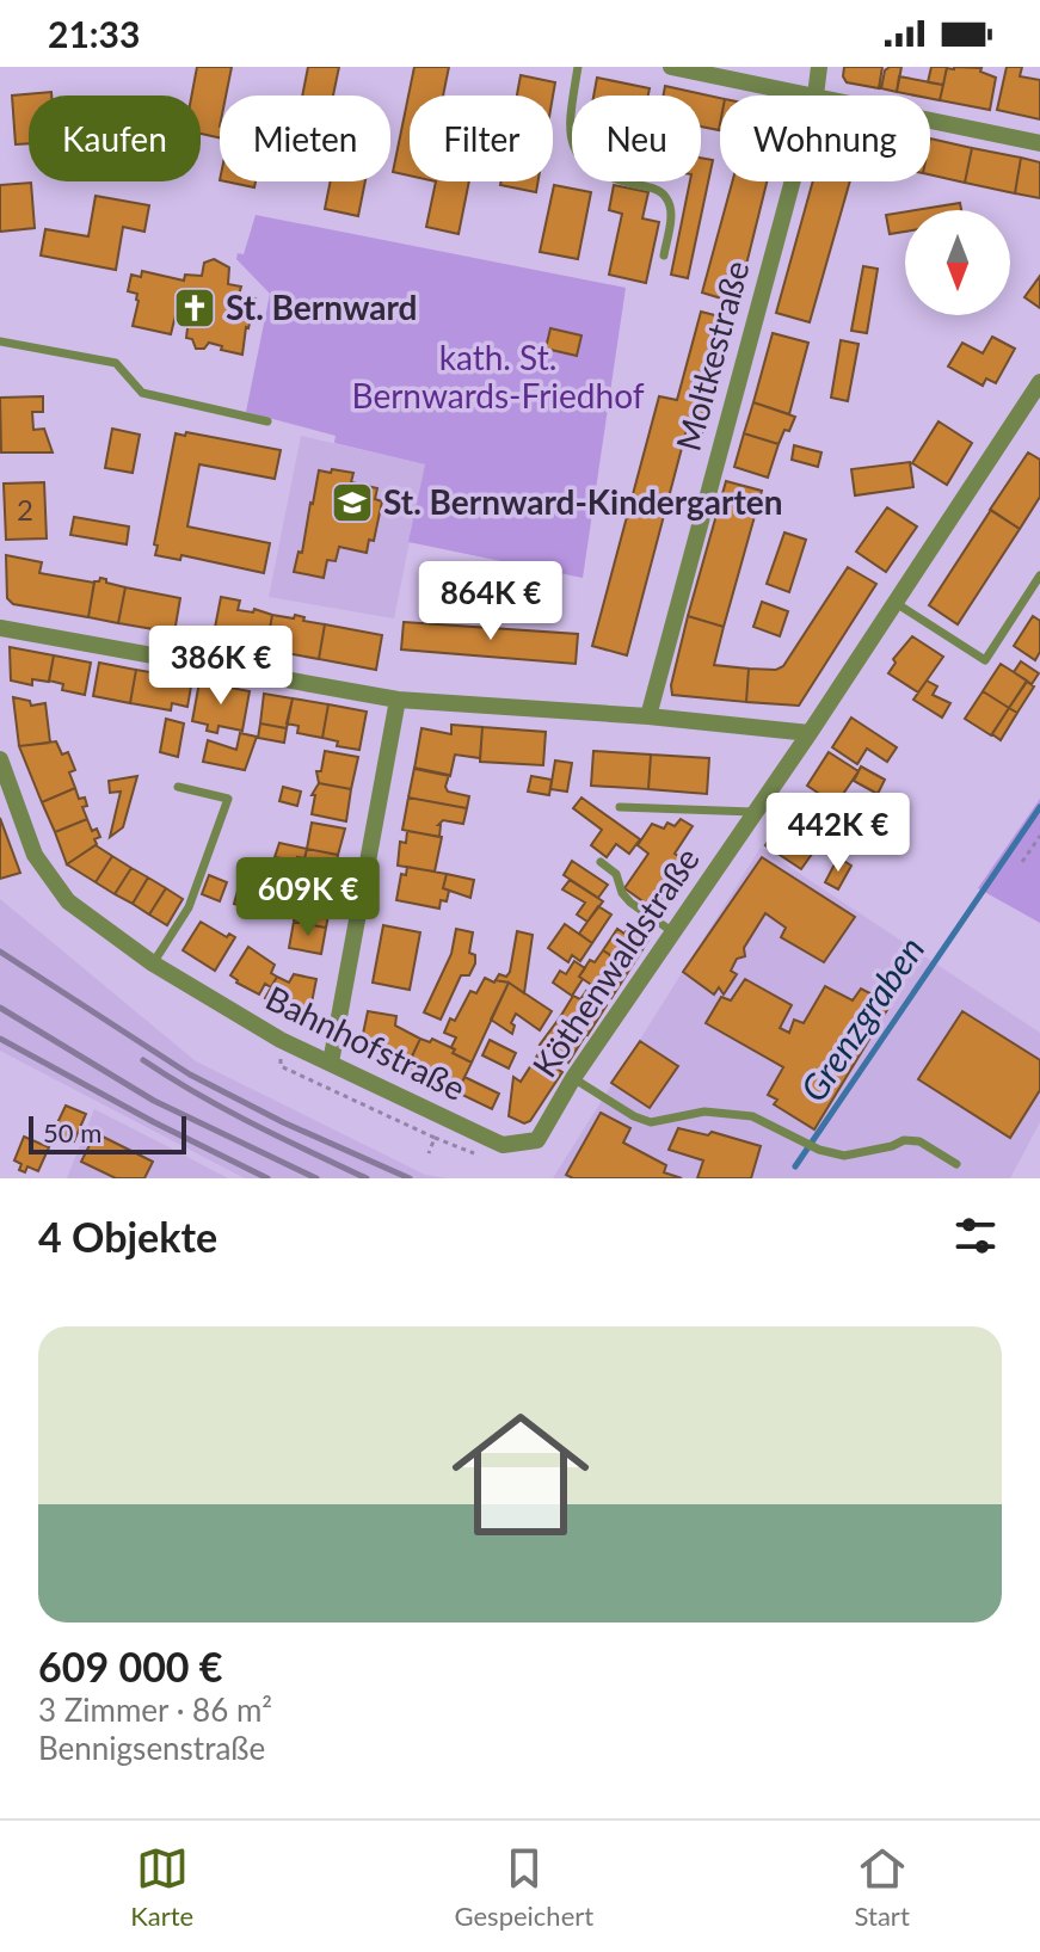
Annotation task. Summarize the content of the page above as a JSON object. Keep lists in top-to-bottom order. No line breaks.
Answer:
{"streets":{"street":["Moltkestraße","Köthenwaldstraße","Bahnhofstraße"]},"crossings":[["Köthenwaldstraße","Bahnhofstraße"]],"water":["Grenzgraben"],"parks":["kath. St. Bernwards-Friedhof"],"places":{"church":["St. Bernward"],"school or university":["St. Bernward-Kindergarten"]},"house_numbers":["2"],"scale_bar":"50 m","north":"bottom","page":{"status":"21:33","chip":["Kaufen","Mieten","Filter","Neu","Wohnung"],"price":["864K €","386K €","442K €","609K €"],"scale":"50 m","heading":"4 Objekte","list":[{"name":"609 000 €","note":"3 Zimmer · 86 m² · Bennigsenstraße"}],"tabs":["Karte","Gespeichert","Start"]}}
